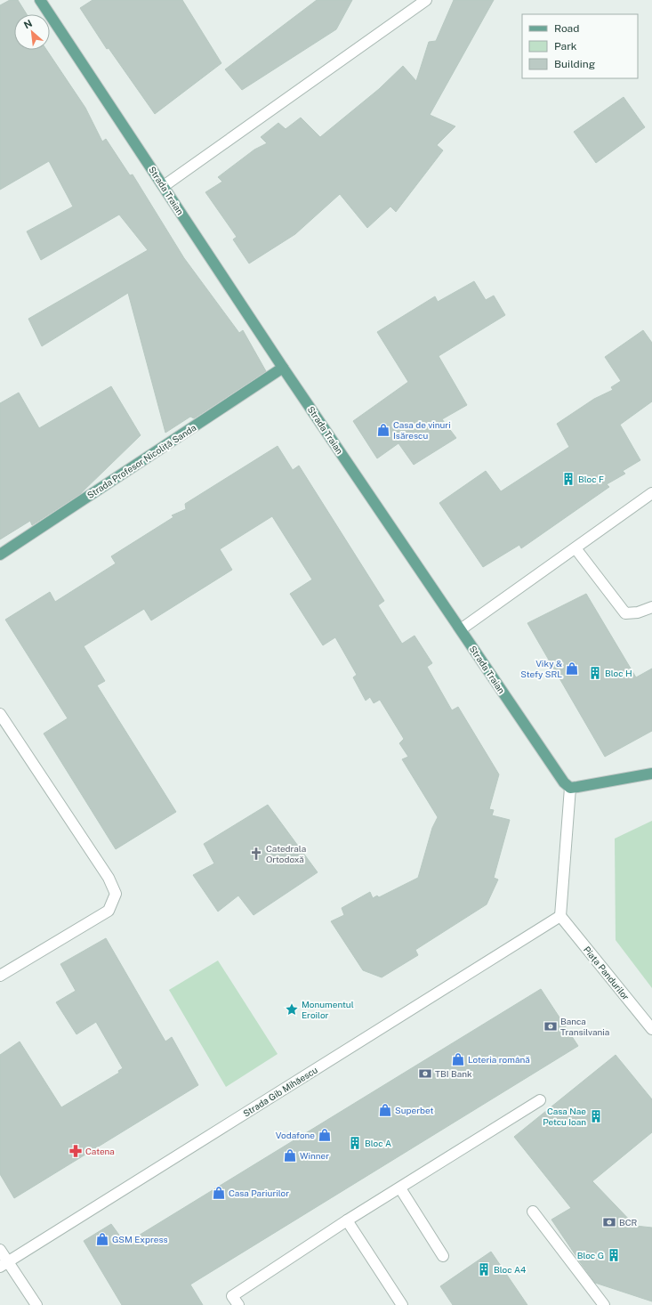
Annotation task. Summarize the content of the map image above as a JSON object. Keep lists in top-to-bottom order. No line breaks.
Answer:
{"streets":{"main road":["Strada Traian","Strada Profesor Nicoliță Sanda"],"street":["Piața Pandurilor","Strada Gib Mihăescu"]},"crossings":[["Strada Traian","Strada Profesor Nicoliță Sanda"],["Piața Pandurilor","Strada Gib Mihăescu"]],"places":{"shop":["Casa de vinuri Isărescu","Viky & Stefy SRL","Loteria română","Superbet","Vodafone","Winner","Casa Pariurilor","GSM Express"],"building":["Bloc F","Bloc H","Casa Nae Petcu Ioan","Bloc A","Bloc G","Bloc A4"],"church":["Catedrala Ortodoxă"],"place":["Monumentul Eroilor"],"bank":["Banca Transilvania","TBI Bank","BCR"],"pharmacy":["Catena"]},"legend":["Road","Park","Building"],"north":"top left"}
